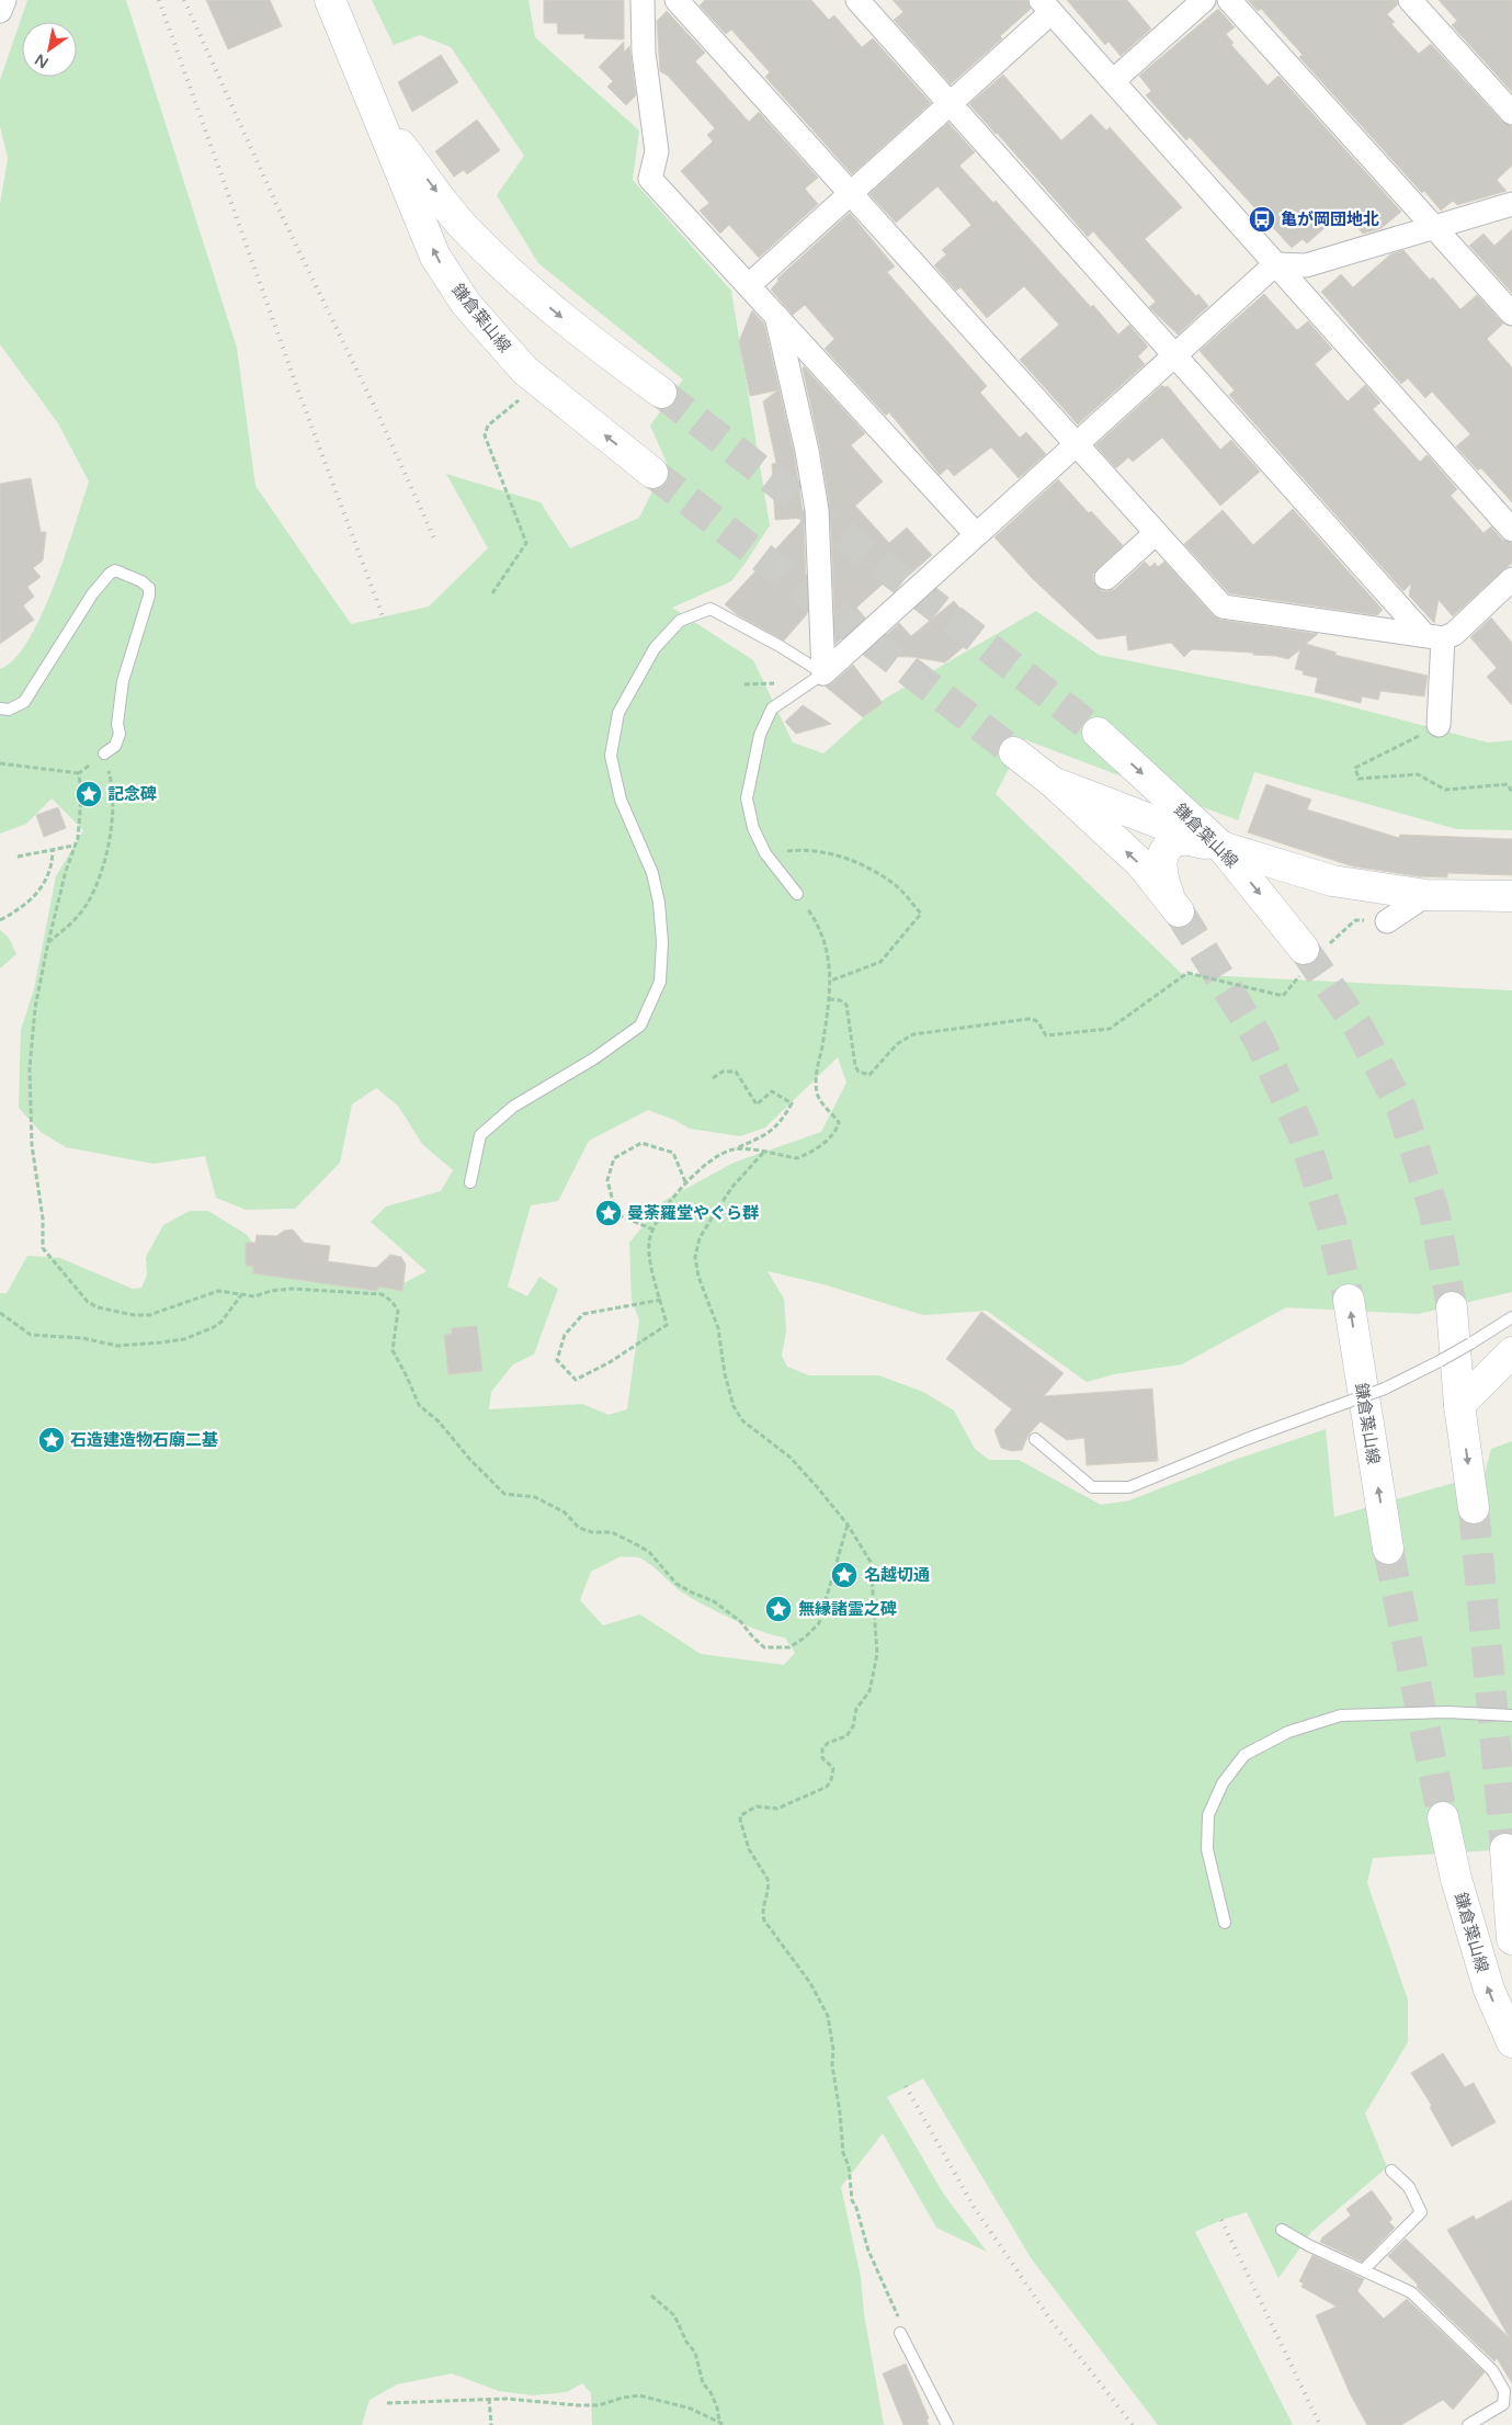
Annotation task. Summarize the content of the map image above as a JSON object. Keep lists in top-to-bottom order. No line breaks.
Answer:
{"streets":{"main road":["鎌倉葉山線"]},"places":{"bus stop":["亀が岡団地北"],"place":["記念碑","曼荼羅堂やぐら群","石造建造物石廟二基","名越切通","無縁諸霊之碑"]},"north":"bottom left"}
